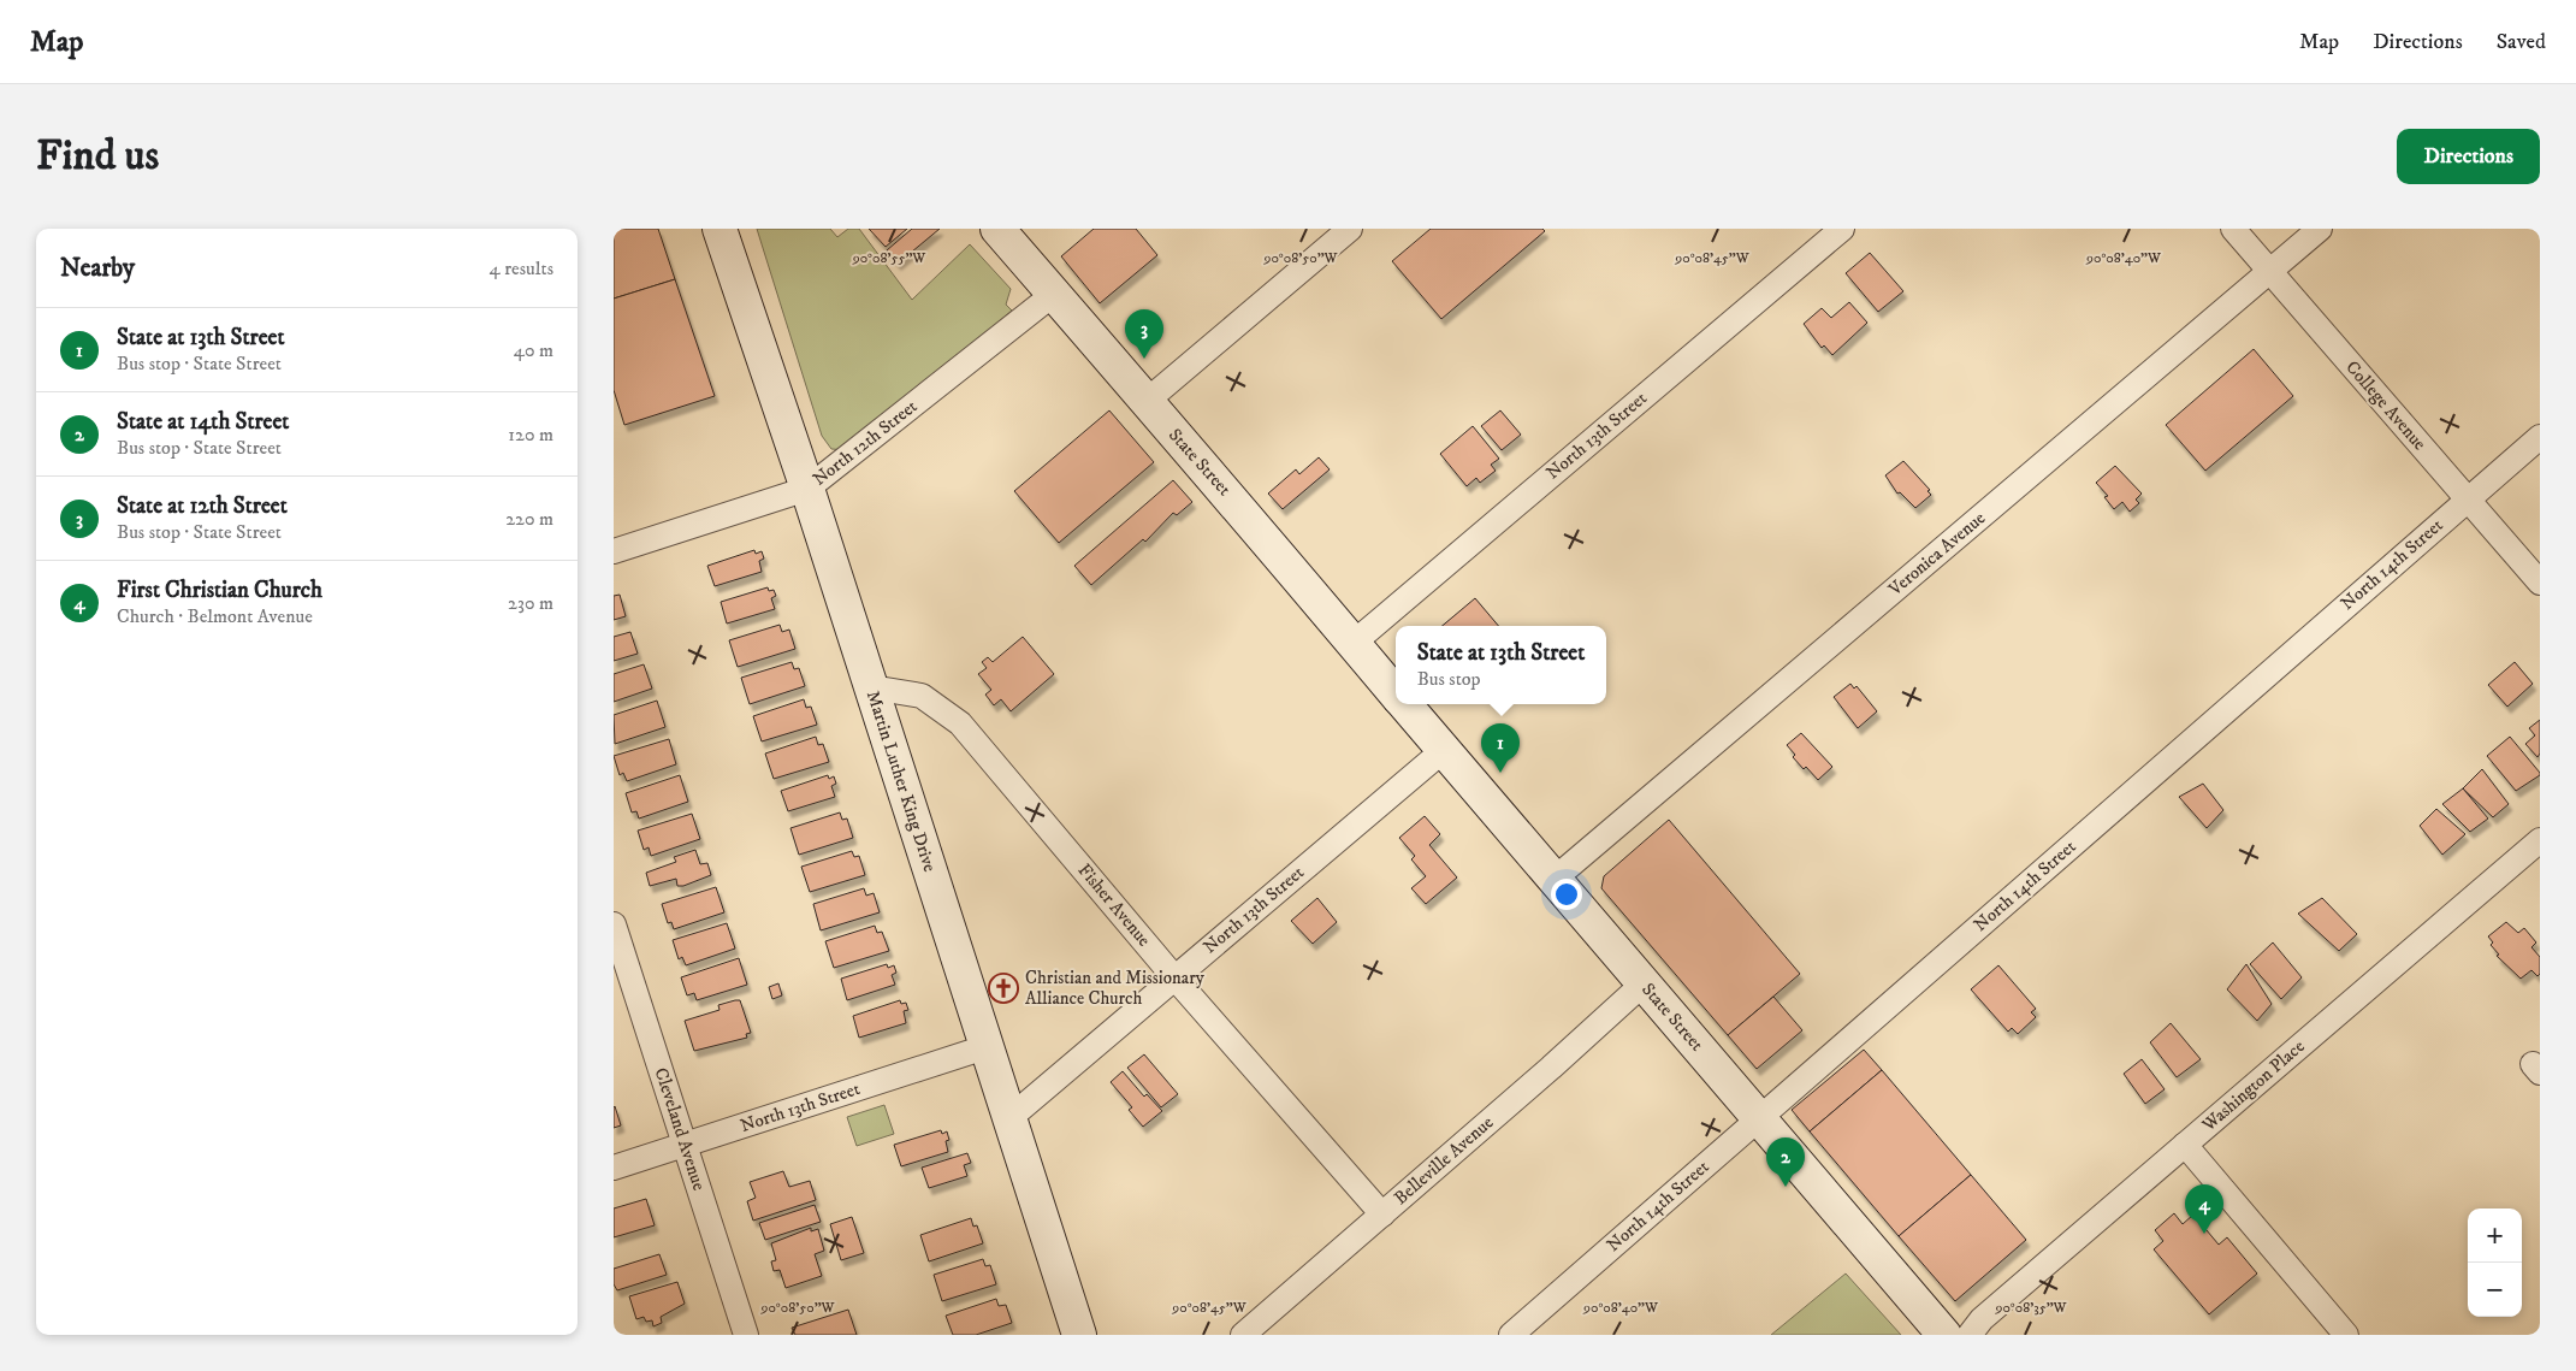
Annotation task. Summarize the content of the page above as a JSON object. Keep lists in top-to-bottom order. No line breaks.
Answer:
{"streets":{"main road":["State Street","Martin Luther King Drive"],"street":["College Avenue","North 13th Street","North 12th Street","Veronica Avenue","North 14th Street","Fisher Avenue","Washington Place","Cleveland Avenue","Belleville Avenue"]},"crossings":[["College Avenue","Veronica Avenue"],["College Avenue","North 14th Street"],["North 13th Street","State Street"],["North 13th Street","Martin Luther King Drive"],["North 13th Street","Fisher Avenue"],["North 13th Street","Cleveland Avenue"],["North 12th Street","State Street"],["North 12th Street","Martin Luther King Drive"],["State Street","Veronica Avenue"],["State Street","North 14th Street"],["State Street","Belleville Avenue"],["Martin Luther King Drive","Fisher Avenue"],["Fisher Avenue","Belleville Avenue"]],"places":{"church":["Christian and Missionary Alliance Church"]},"page":{"header":"Map","nav":["Map","Directions","Saved"],"buttons":"Directions","title":"Find us","heading":["Nearby","4 results"],"list":[{"mark":"1","name":"State at 13th Street","note":"Bus stop · State Street","value":"40 m"},{"mark":"2","name":"State at 14th Street","note":"Bus stop · State Street","value":"120 m"},{"mark":"3","name":"State at 12th Street","note":"Bus stop · State Street","value":"220 m"},{"mark":"4","name":"First Christian Church","note":"Church · Belmont Avenue","value":"230 m"}],"pins":["3","1","2","4"],"popup":["State at 13th Street","Bus stop"],"map_buttons":["+","−"]},"coordinates":["90°08'55\"W","90°08'50\"W","90°08'45\"W","90°08'40\"W","90°08'35\"W"]}
